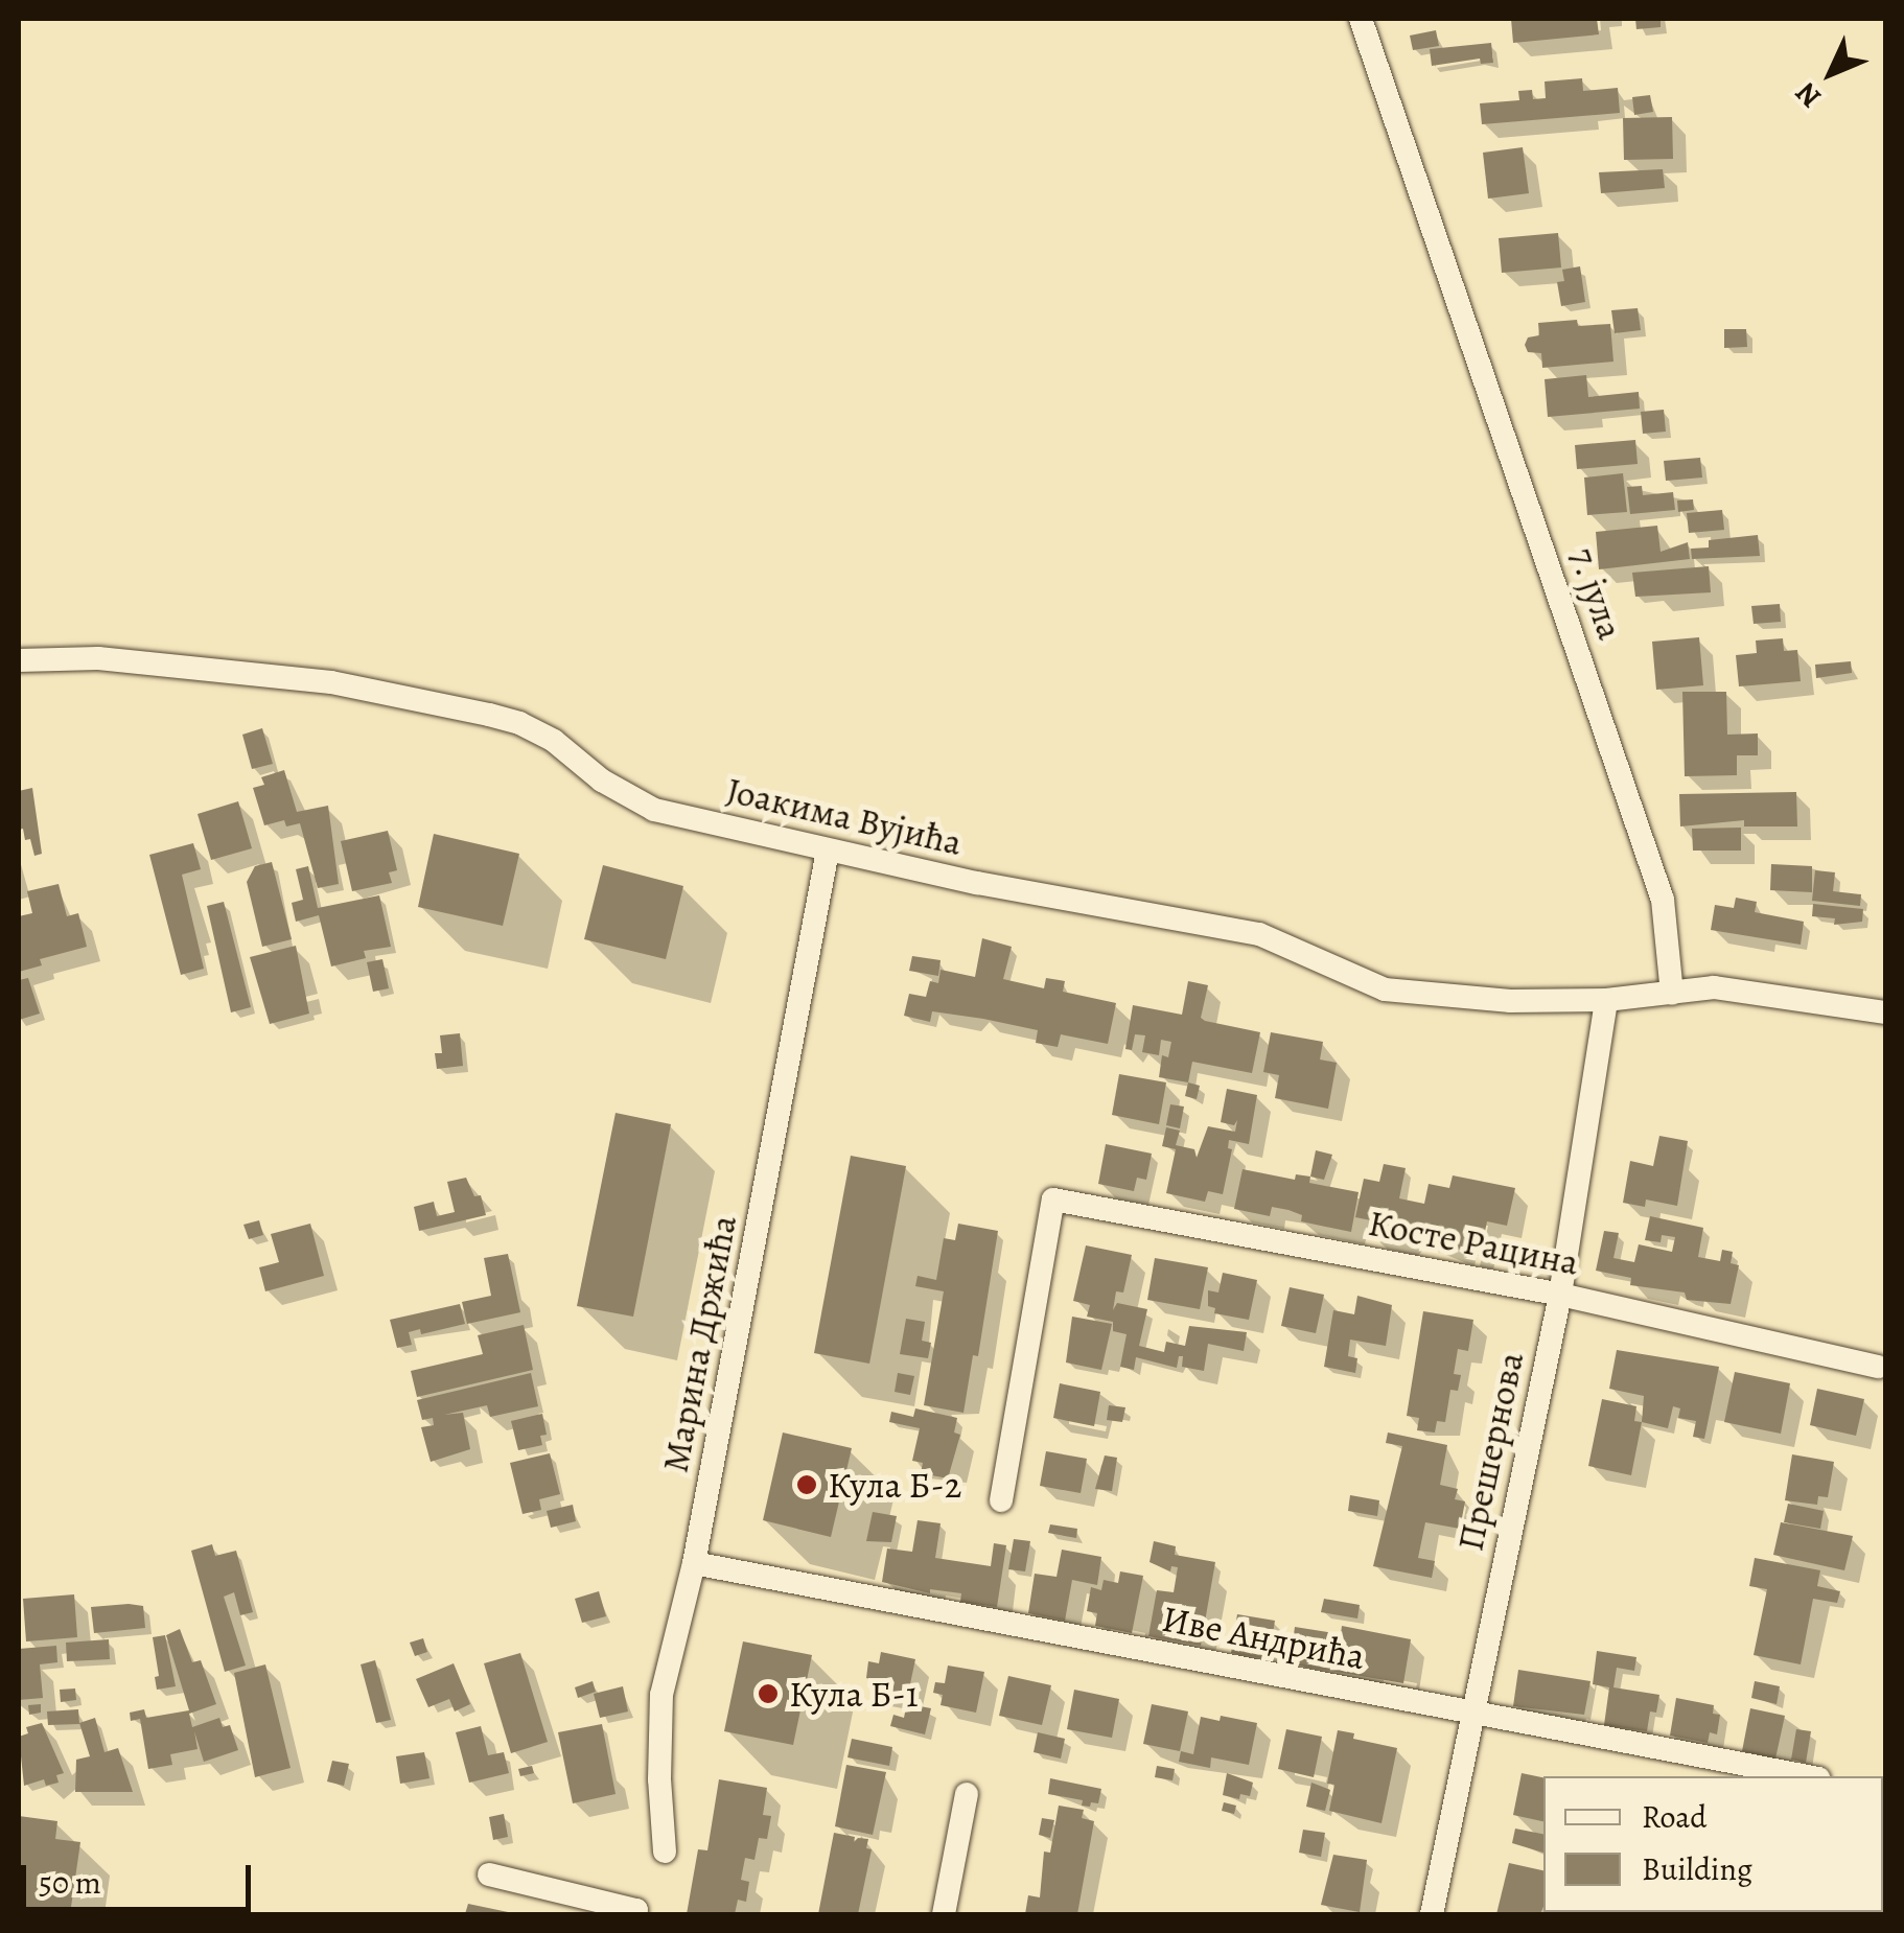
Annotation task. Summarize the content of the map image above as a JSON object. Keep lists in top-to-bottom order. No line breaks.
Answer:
{"streets":{"street":["7. јула","Јоакима Вујића","Косте Рацина","Марина Држића","Прешернова","Иве Андрића"]},"crossings":[["7. јула","Јоакима Вујића"],["Јоакима Вујића","Марина Држића"],["Јоакима Вујића","Прешернова"],["Косте Рацина","Прешернова"],["Марина Држића","Иве Андрића"],["Прешернова","Иве Андрића"]],"places":["Кула Б-2","Кула Б-1"],"legend":["Road","Building"],"scale_bar":"50 m","north":"bottom left"}
